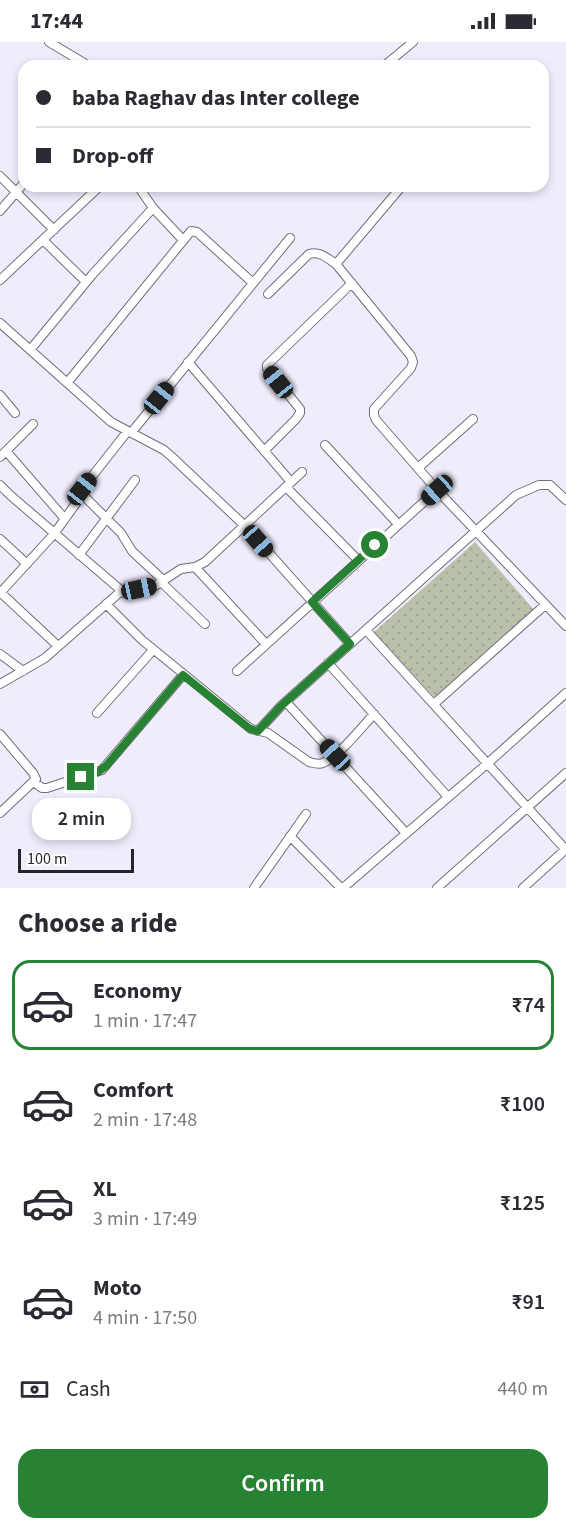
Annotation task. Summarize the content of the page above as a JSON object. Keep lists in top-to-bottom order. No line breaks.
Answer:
{"scale_bar":"100 m","page":{"status":"17:44","banner":["baba Raghav das Inter college","Drop-off"],"bubble":"2 min","scale":"100 m","heading":"Choose a ride","list":[{"name":"Economy","note":"1 min · 17:47","value":"₹74"},{"name":"Comfort","note":"2 min · 17:48","value":"₹100"},{"name":"XL","note":"3 min · 17:49","value":"₹125"},{"name":"Moto","note":"4 min · 17:50","value":"₹91"}],"pay":["Cash","440 m"],"buttons":"Confirm"}}
